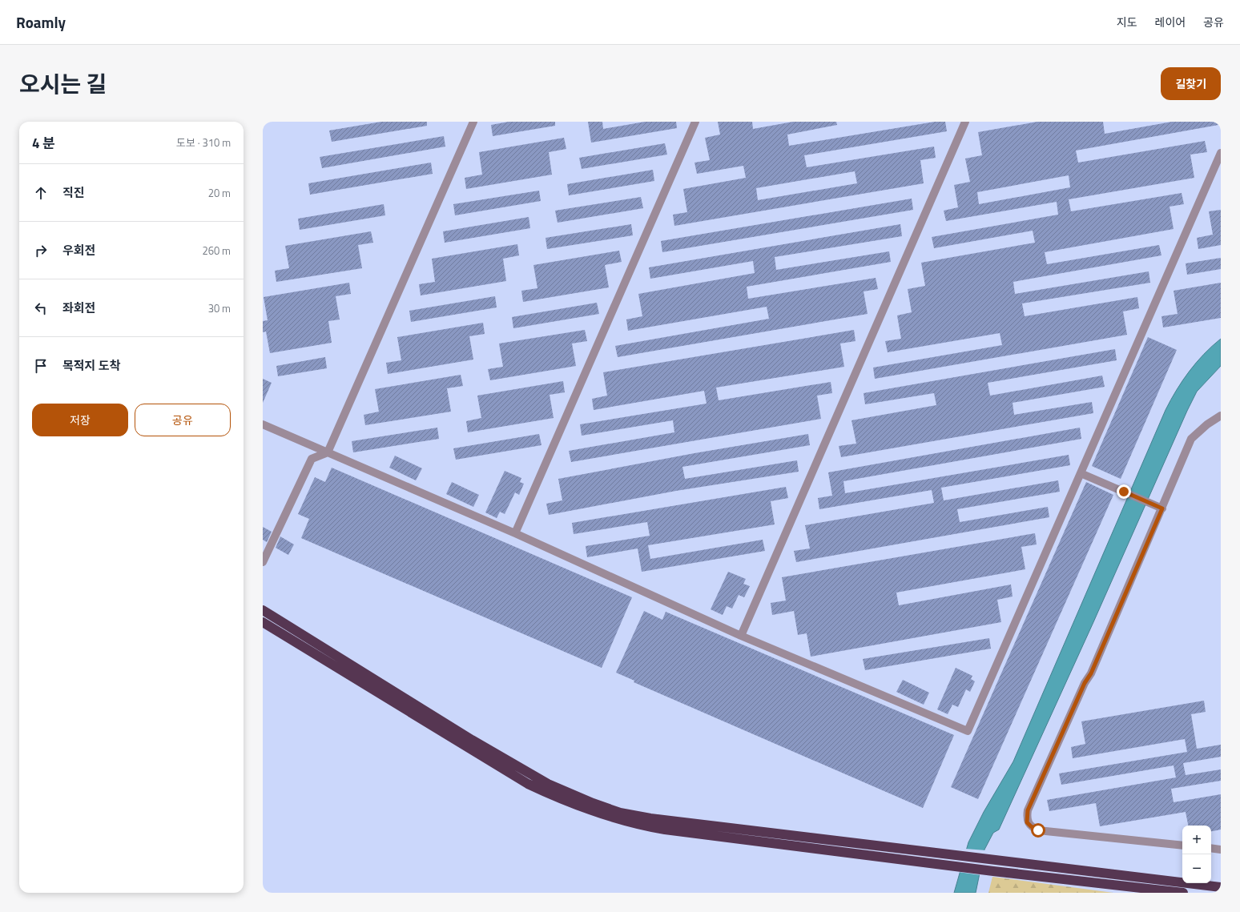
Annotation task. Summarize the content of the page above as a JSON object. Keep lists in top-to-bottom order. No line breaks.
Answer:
{"page":{"header":"Roamly","nav":["지도","레이어","공유"],"title":"오시는 길","buttons":["길찾기",["저장","공유"]],"heading":["4 분","도보 · 310 m"],"list":[["직진","20 m"],["우회전","260 m"],["좌회전","30 m"],"목적지 도착"],"map_buttons":["+","−"]}}
